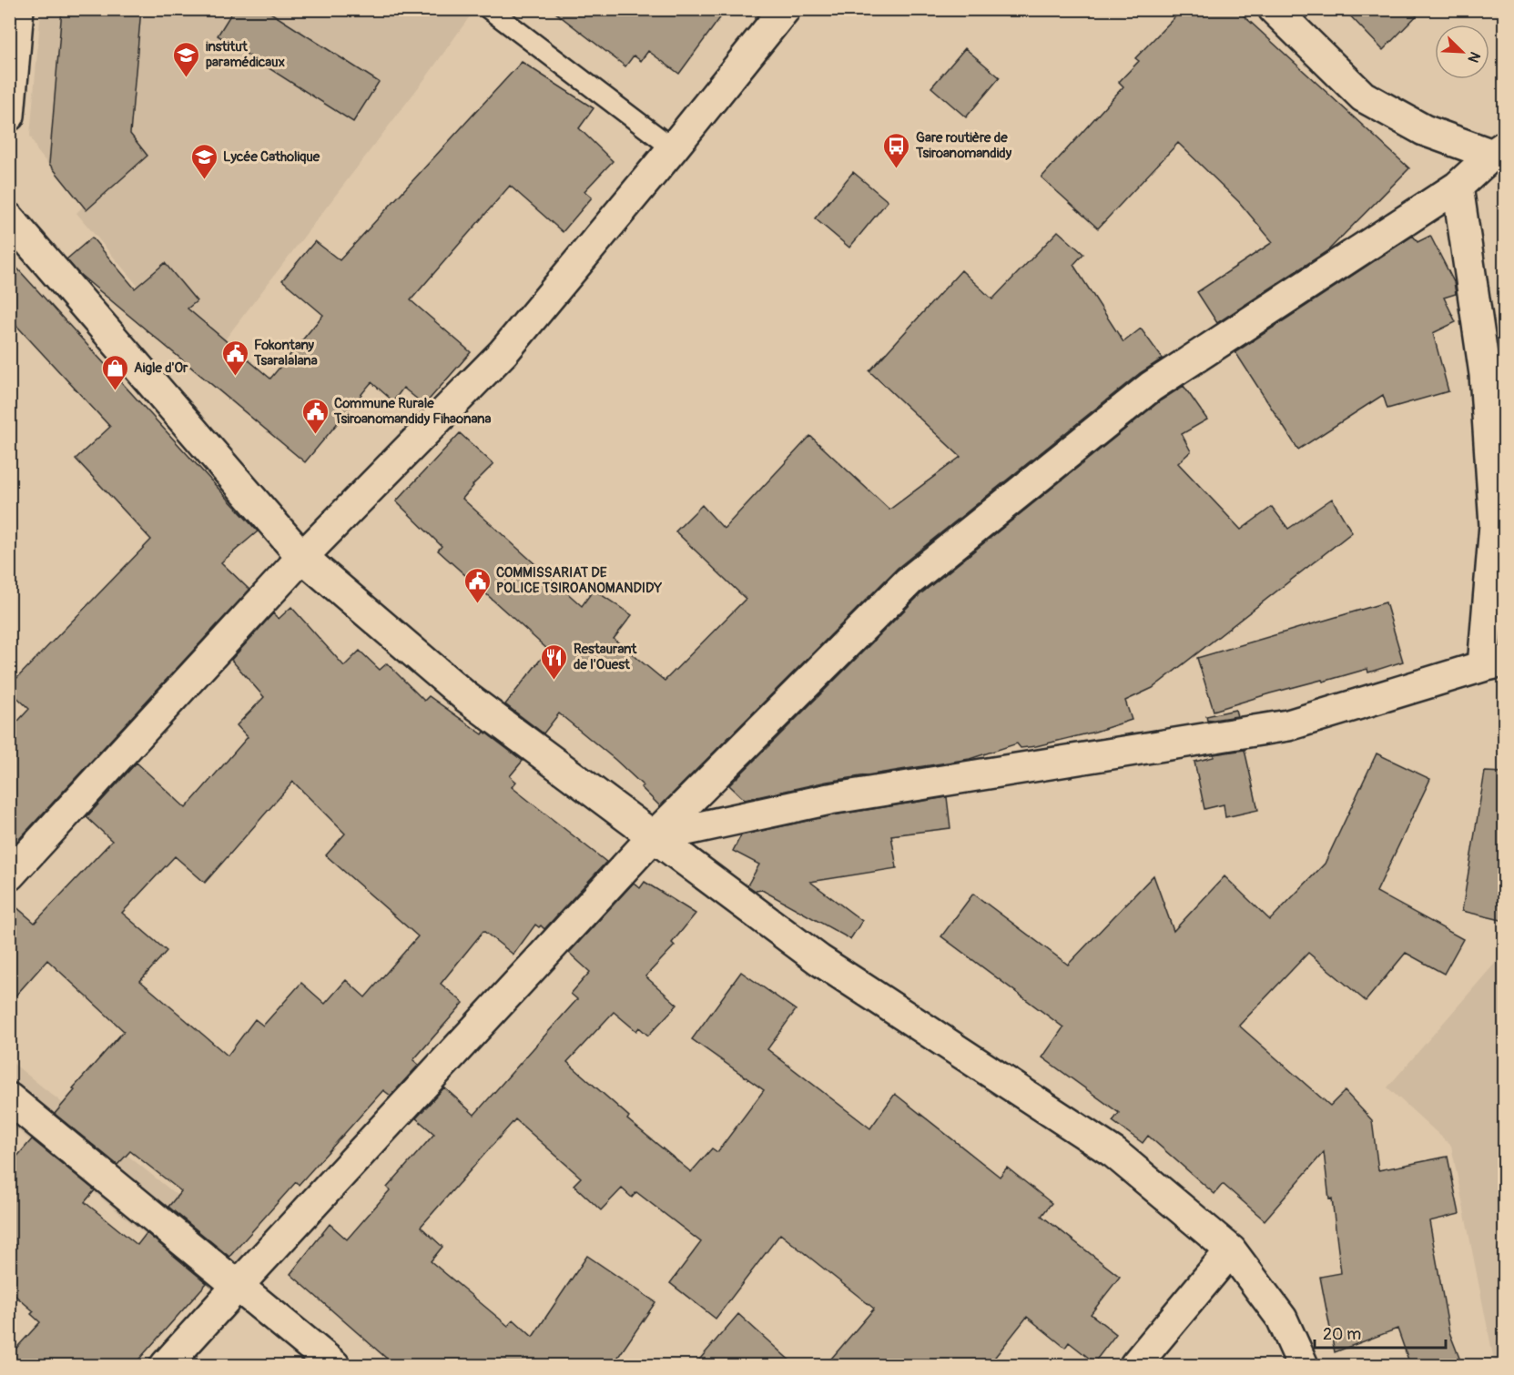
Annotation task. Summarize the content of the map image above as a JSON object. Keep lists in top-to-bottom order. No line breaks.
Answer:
{"places":{"school or university":["institut paramédicaux","Lycée Catholique"],"bus stop":["Gare routière de Tsiroanomandidy"],"public building":["Fokontany Tsaralalana","Commune Rurale Tsiroanomandidy Fihaonana","COMMISSARIAT DE POLICE TSIROANOMANDIDY"],"shop":["Aigle d'Or"],"restaurant":["Restaurant de l'Ouest"]},"scale_bar":"20 m","north":"bottom right"}
